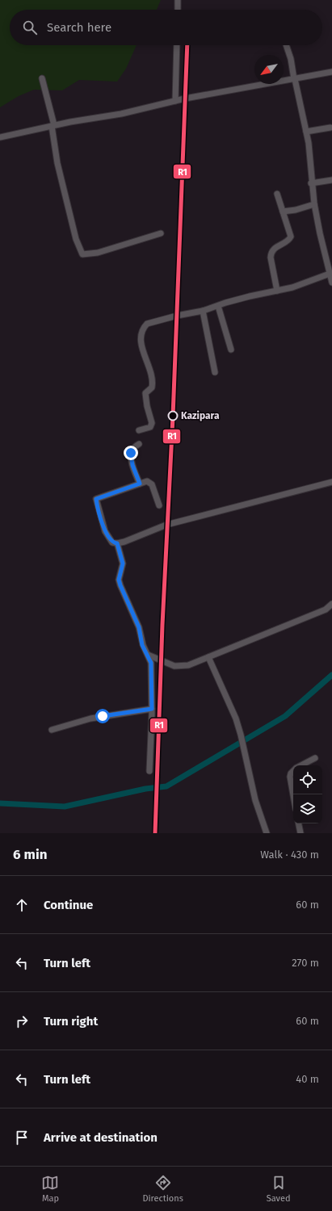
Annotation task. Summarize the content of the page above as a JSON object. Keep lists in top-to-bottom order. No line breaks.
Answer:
{"places":["Kazipara"],"lines":["transit line R1"],"north":"bottom left","page":{"search":"Search here","heading":["6 min","Walk · 430 m"],"list":[["Continue","60 m"],["Turn left","270 m"],["Turn right","60 m"],["Turn left","40 m"],"Arrive at destination"],"nav":["Map","Directions","Saved"]}}
